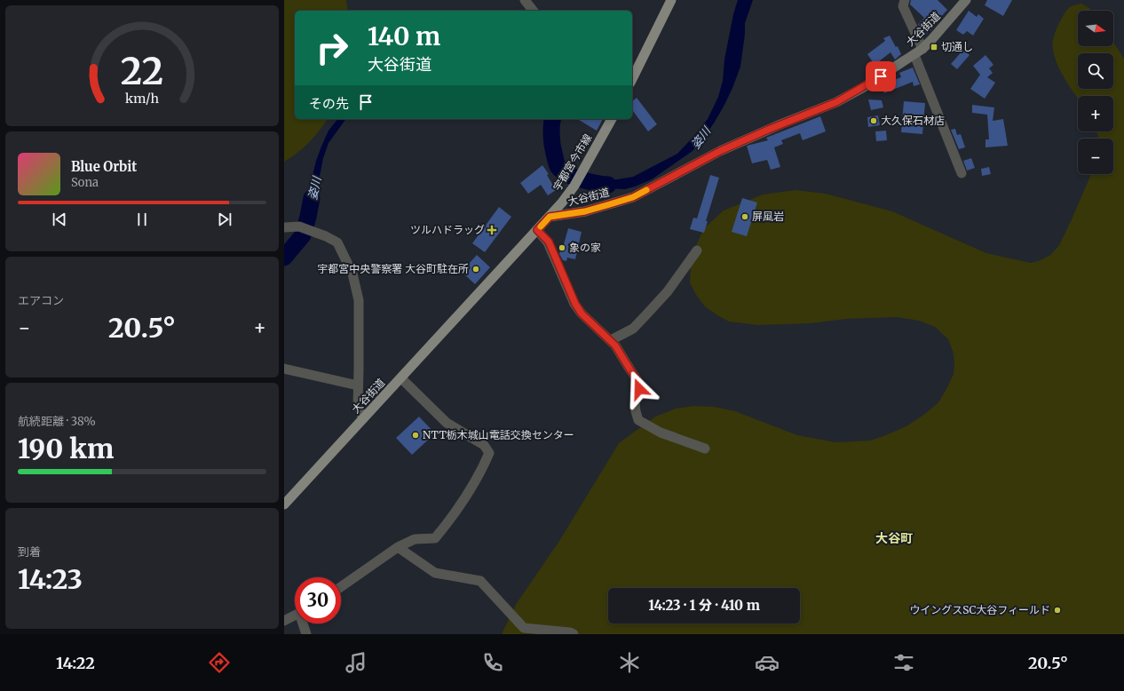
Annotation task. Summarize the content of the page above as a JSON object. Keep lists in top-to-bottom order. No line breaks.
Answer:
{"streets":{"main road":["大谷街道","宇都宮今市線"]},"crossings":[["大谷街道","宇都宮今市線"]],"districts":["大谷町"],"water":["姿川"],"places":{"transit":["切通し"],"other":["大久保石材店","屏風岩","象の家","宇都宮中央警察署 大谷町駐在所","NTT栃木城山電話交換センター","ウイングスSC大谷フィールド"],"health":["ツルハドラッグ"]},"north":"right","page":{"map_buttons":["+","−"],"turn":["140 m","大谷街道"],"then":"その先","song":["Blue Orbit","Sona"],"tile":["エアコン",["航続距離 · 38%","190 km"],["到着","14:23"]],"heat":["−","20.5°","+"],"limit":"30","trip":"14:23 · 1 分 · 410 m","tabs":["14:22","20.5°"],"gauge":["22","km/h"]}}
